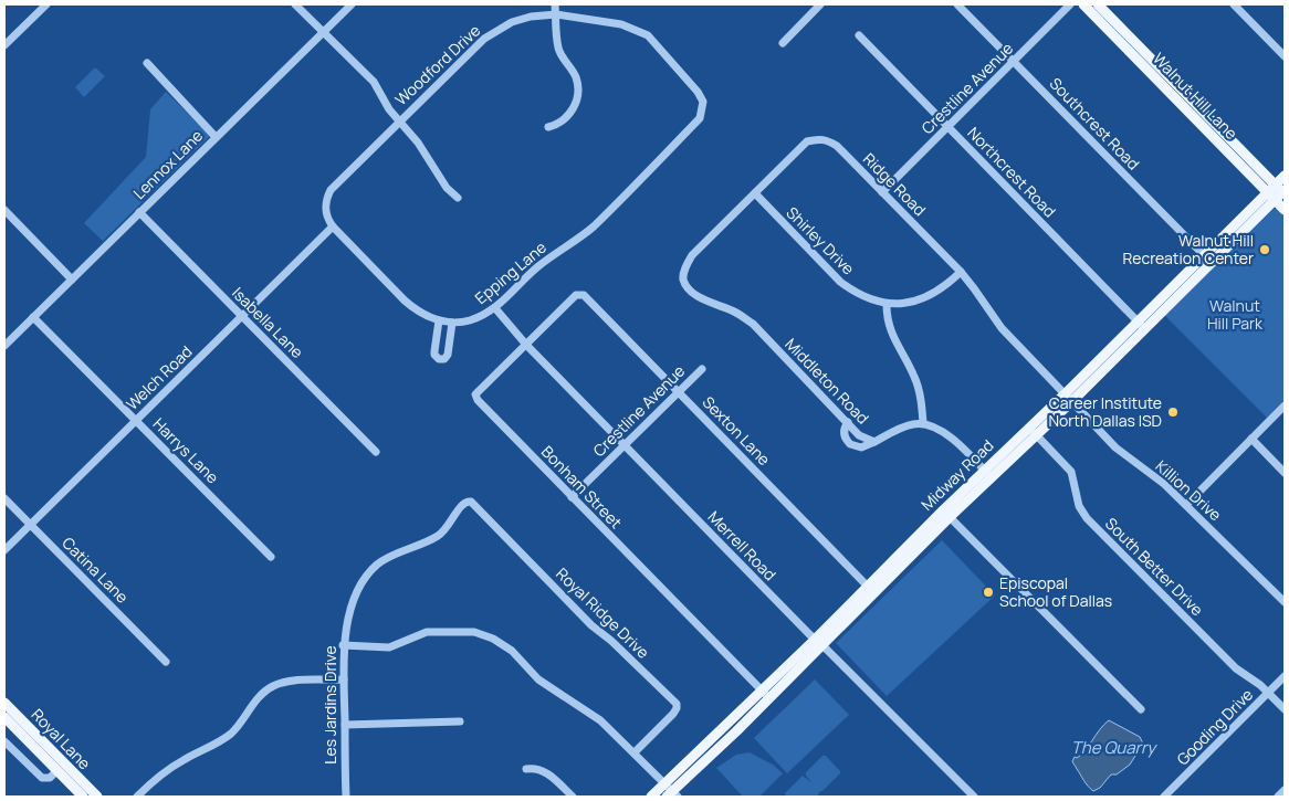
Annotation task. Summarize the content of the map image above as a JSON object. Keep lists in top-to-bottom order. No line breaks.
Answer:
{"streets":{"main road":["Walnut Hill Lane","Midway Road","Royal Lane"],"street":["Woodford Drive","Crestline Avenue","Southcrest Road","Lennox Lane","Northcrest Road","Ridge Road","Shirley Drive","Epping Lane","Isabella Lane","Welch Road","Middleton Road","Sexton Lane","Harrys Lane","Bonham Street","Killion Drive","Merrell Road","South Better Drive","Catina Lane","Royal Ridge Drive","Les Jardins Drive","Gooding Drive"]},"crossings":[["Woodford Drive","Epping Lane"],["Woodford Drive","Welch Road"],["Crestline Avenue","Southcrest Road"],["Crestline Avenue","Northcrest Road"],["Crestline Avenue","Ridge Road"],["Crestline Avenue","Sexton Lane"],["Crestline Avenue","Bonham Street"],["Crestline Avenue","Merrell Road"],["Walnut Hill Lane","Midway Road"],["Southcrest Road","Midway Road"],["Lennox Lane","Isabella Lane"],["Lennox Lane","Harrys Lane"],["Northcrest Road","Midway Road"],["Ridge Road","Shirley Drive"],["Ridge Road","Middleton Road"],["Ridge Road","Midway Road"],["Ridge Road","Killion Drive"],["Epping Lane","Welch Road"],["Epping Lane","Merrell Road"],["Isabella Lane","Welch Road"],["Welch Road","Harrys Lane"],["Welch Road","Catina Lane"],["Sexton Lane","Midway Road"],["Sexton Lane","Bonham Street"],["Midway Road","Bonham Street"],["Midway Road","Killion Drive"],["Midway Road","Merrell Road"],["Midway Road","South Better Drive"],["Bonham Street","Merrell Road"],["South Better Drive","Gooding Drive"],["Royal Ridge Drive","Les Jardins Drive"]],"water":["The Quarry"],"parks":["Walnut Hill Park"],"places":["Walnut Hill Recreation Center","Career Institute North Dallas ISD","Episcopal School of Dallas"]}
